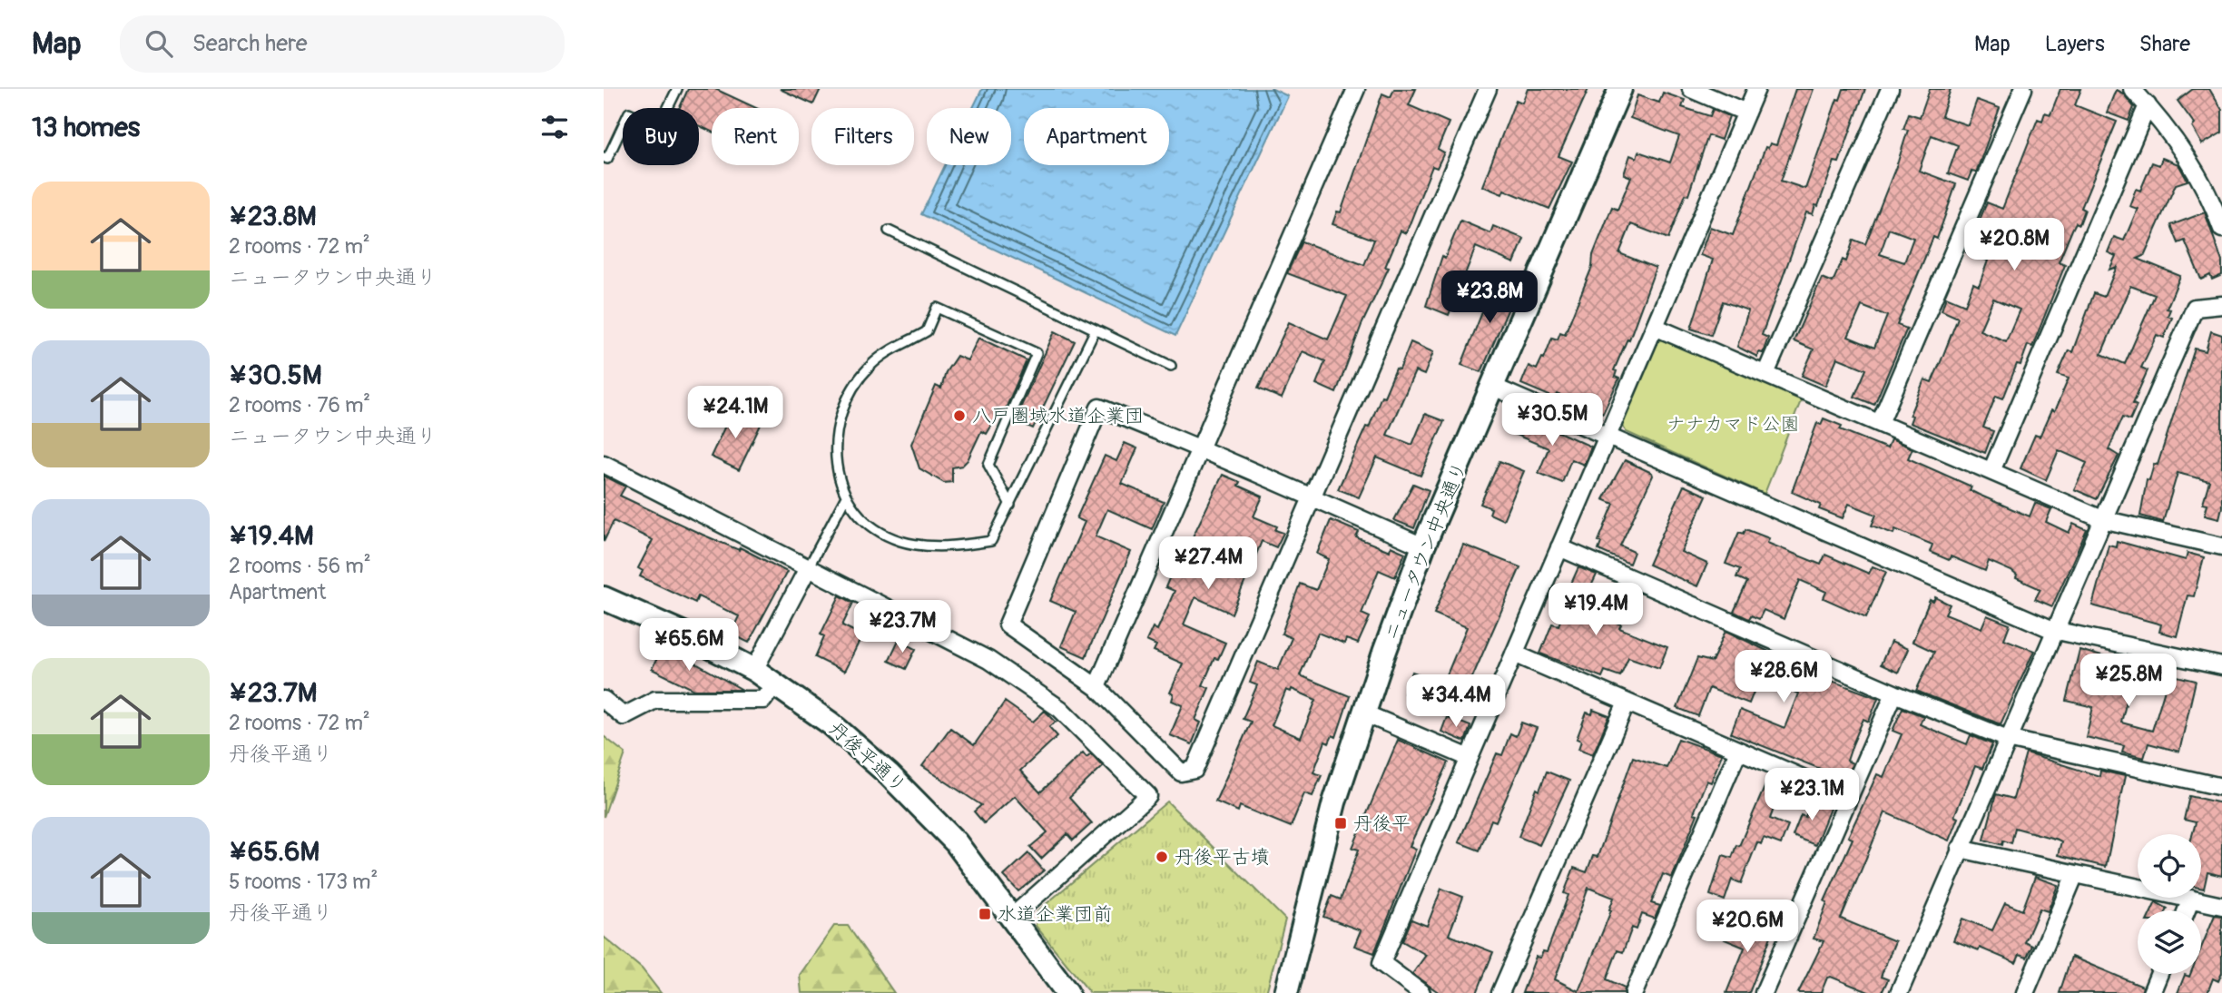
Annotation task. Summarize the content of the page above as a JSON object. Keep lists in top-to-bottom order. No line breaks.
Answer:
{"streets":{"street":["ニュータウン中央通り","丹後平通り"]},"parks":["ナナカマド公園"],"places":{"other":["八戸圏域水道企業団","丹後平古墳"],"transit":["丹後平","水道企業団前"]},"page":{"header":"Map","search":"Search here","nav":["Map","Layers","Share"],"heading":"13 homes","chip":["Buy","Rent","Filters","New","Apartment"],"list":[{"name":"¥23.8M","note":"2 rooms · 72 m² · ニュータウン中央通り"},{"name":"¥30.5M","note":"2 rooms · 76 m² · ニュータウン中央通り"},{"name":"¥19.4M","note":"2 rooms · 56 m² · Apartment"},{"name":"¥23.7M","note":"2 rooms · 72 m² · 丹後平通り"},{"name":"¥65.6M","note":"5 rooms · 173 m² · 丹後平通り"}],"price":["¥20.8M","¥23.8M","¥24.1M","¥30.5M","¥27.4M","¥19.4M","¥23.7M","¥65.6M","¥28.6M","¥25.8M","¥34.4M","¥23.1M","¥20.6M"]}}
